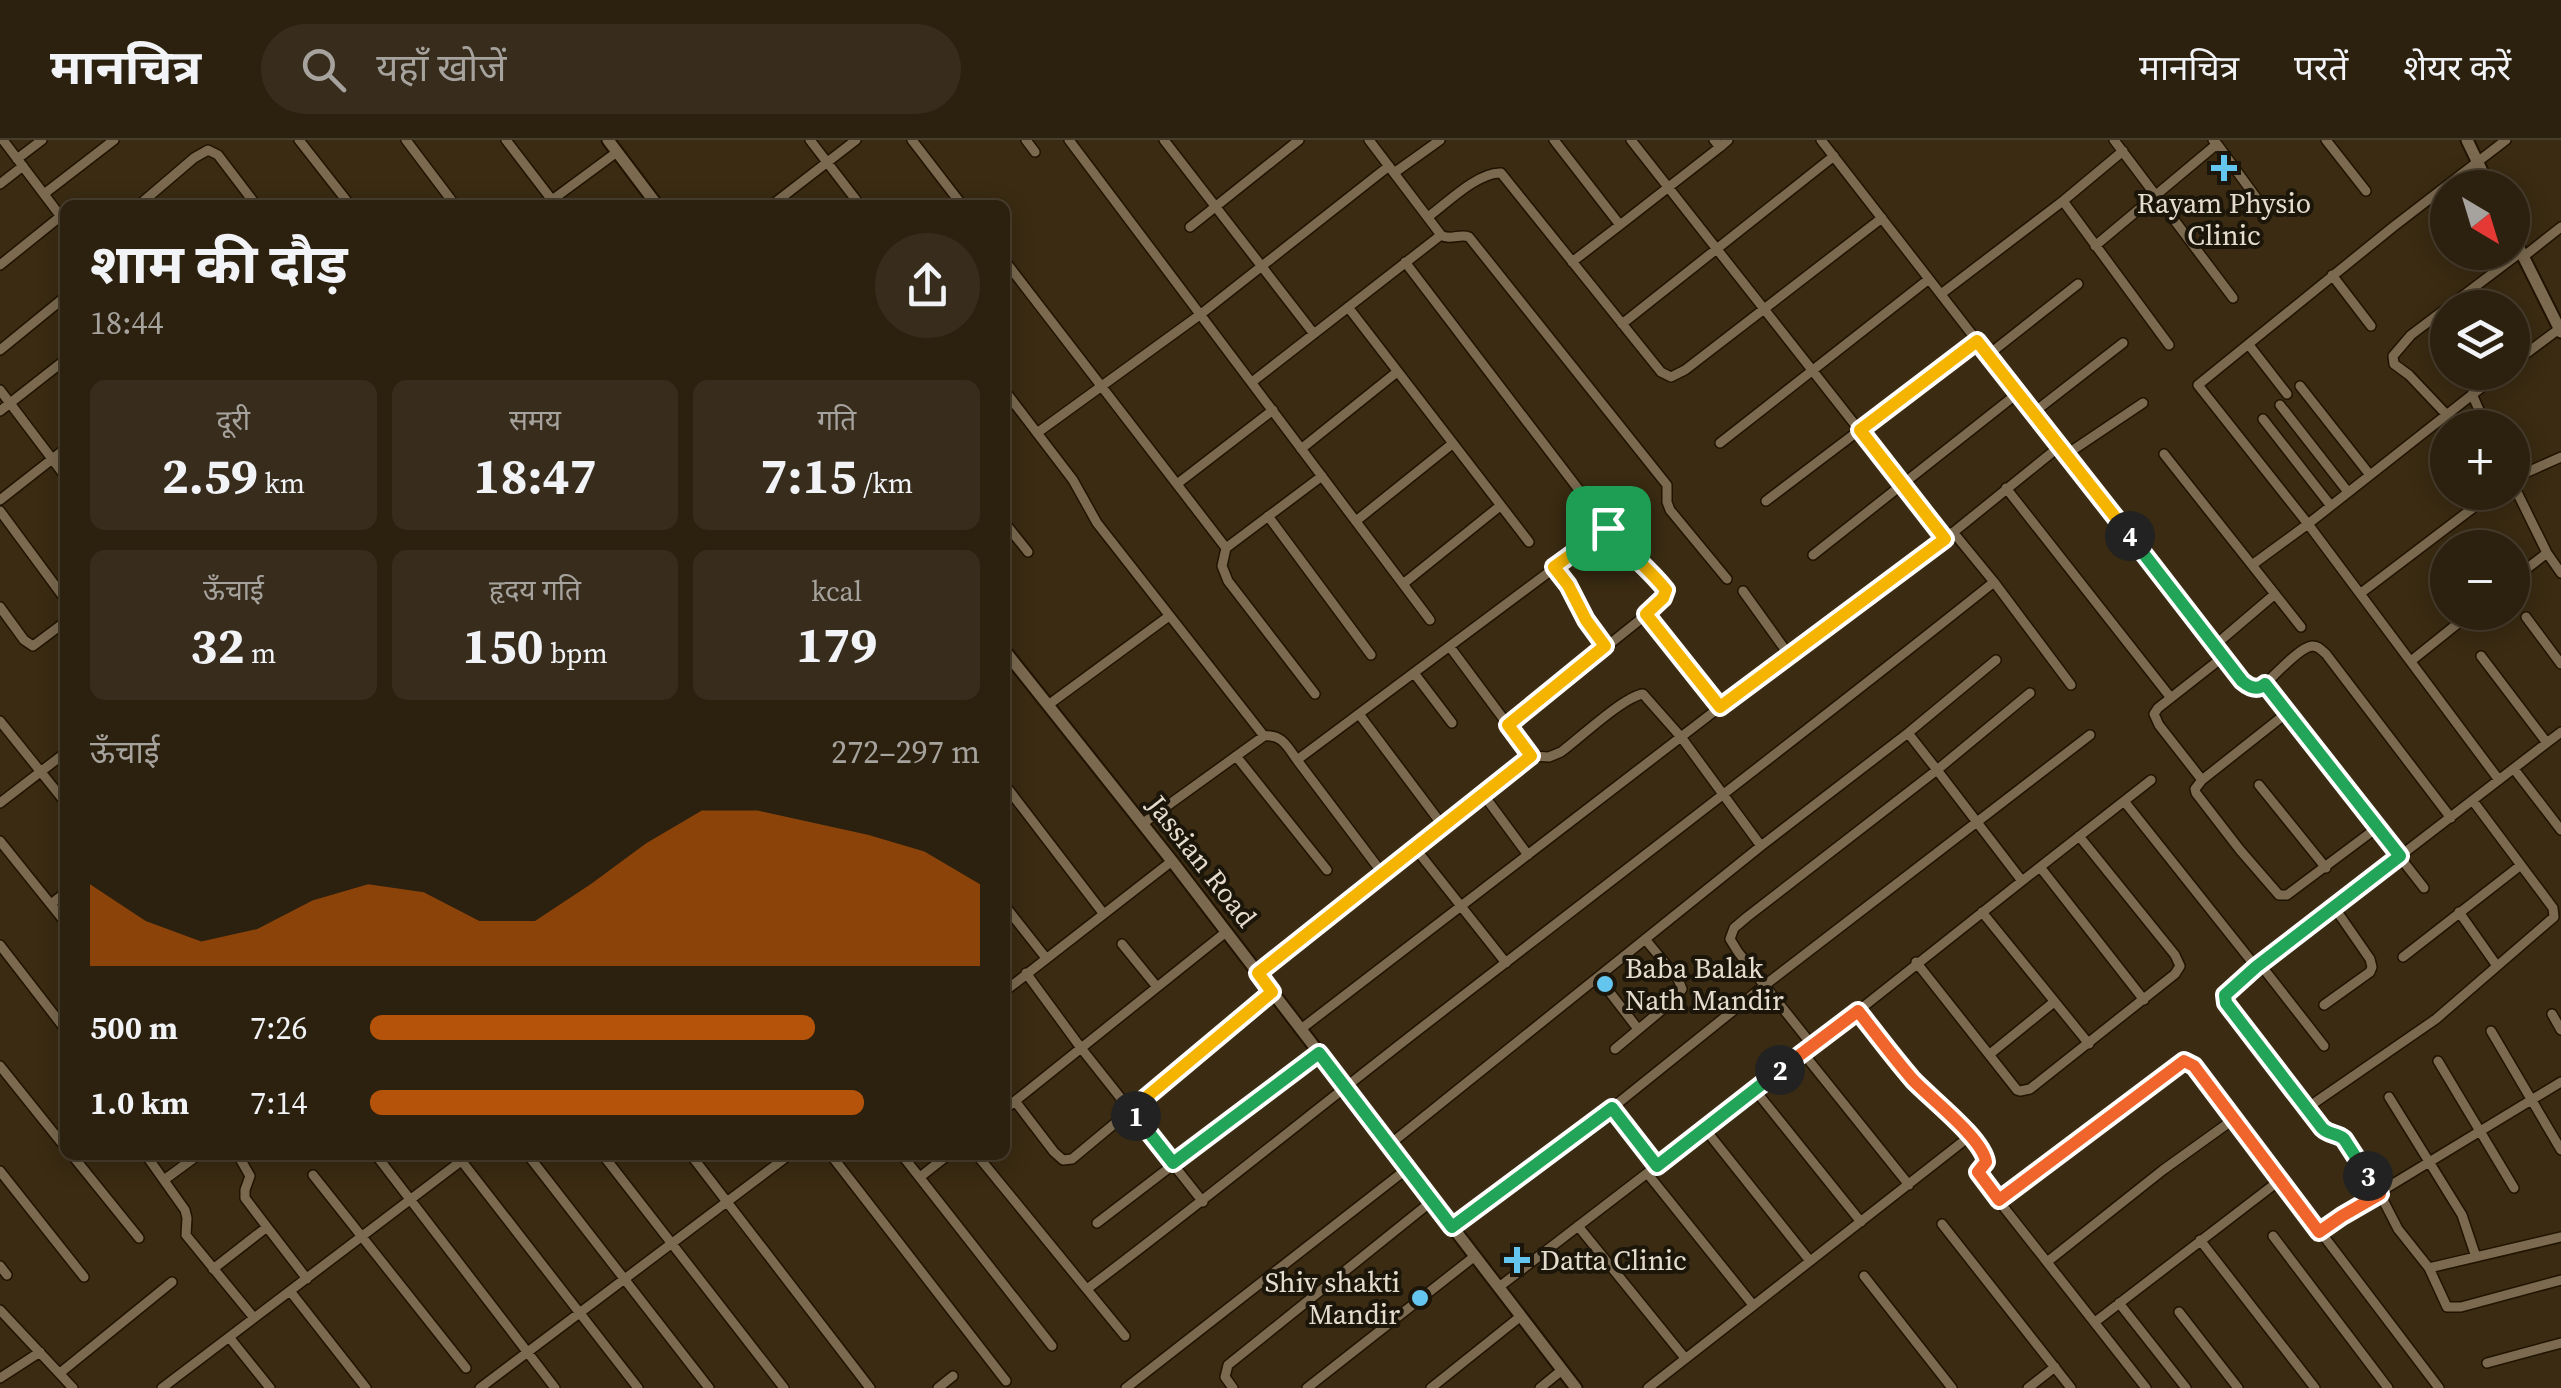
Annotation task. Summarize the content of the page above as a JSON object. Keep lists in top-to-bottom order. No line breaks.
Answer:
{"streets":{"street":["Jassian Road"]},"places":{"health":["Rayam Physio Clinic","Datta Clinic"],"other":["Baba Balak Nath Mandir","Shiv shakti Mandir"]},"north":"bottom right","page":{"header":"मानचित्र","search":"यहाँ खोजें","nav":["मानचित्र","परतें","शेयर करें"],"map_buttons":["+","−"],"heading":["शाम की दौड़","18:44"],"stats":[["दूरी","2.59 km"],["समय","18:47"],["गति","7:15 /km"],["ऊँचाई","32 m"],["हृदय गति","150 bpm"],["kcal","179"]],"pins":["4","2","1","3"],"chart":["ऊँचाई","272–297 m"],"list":[{"name":"500 m","note":"7:26"},{"name":"1.0 km","note":"7:14"}]}}
